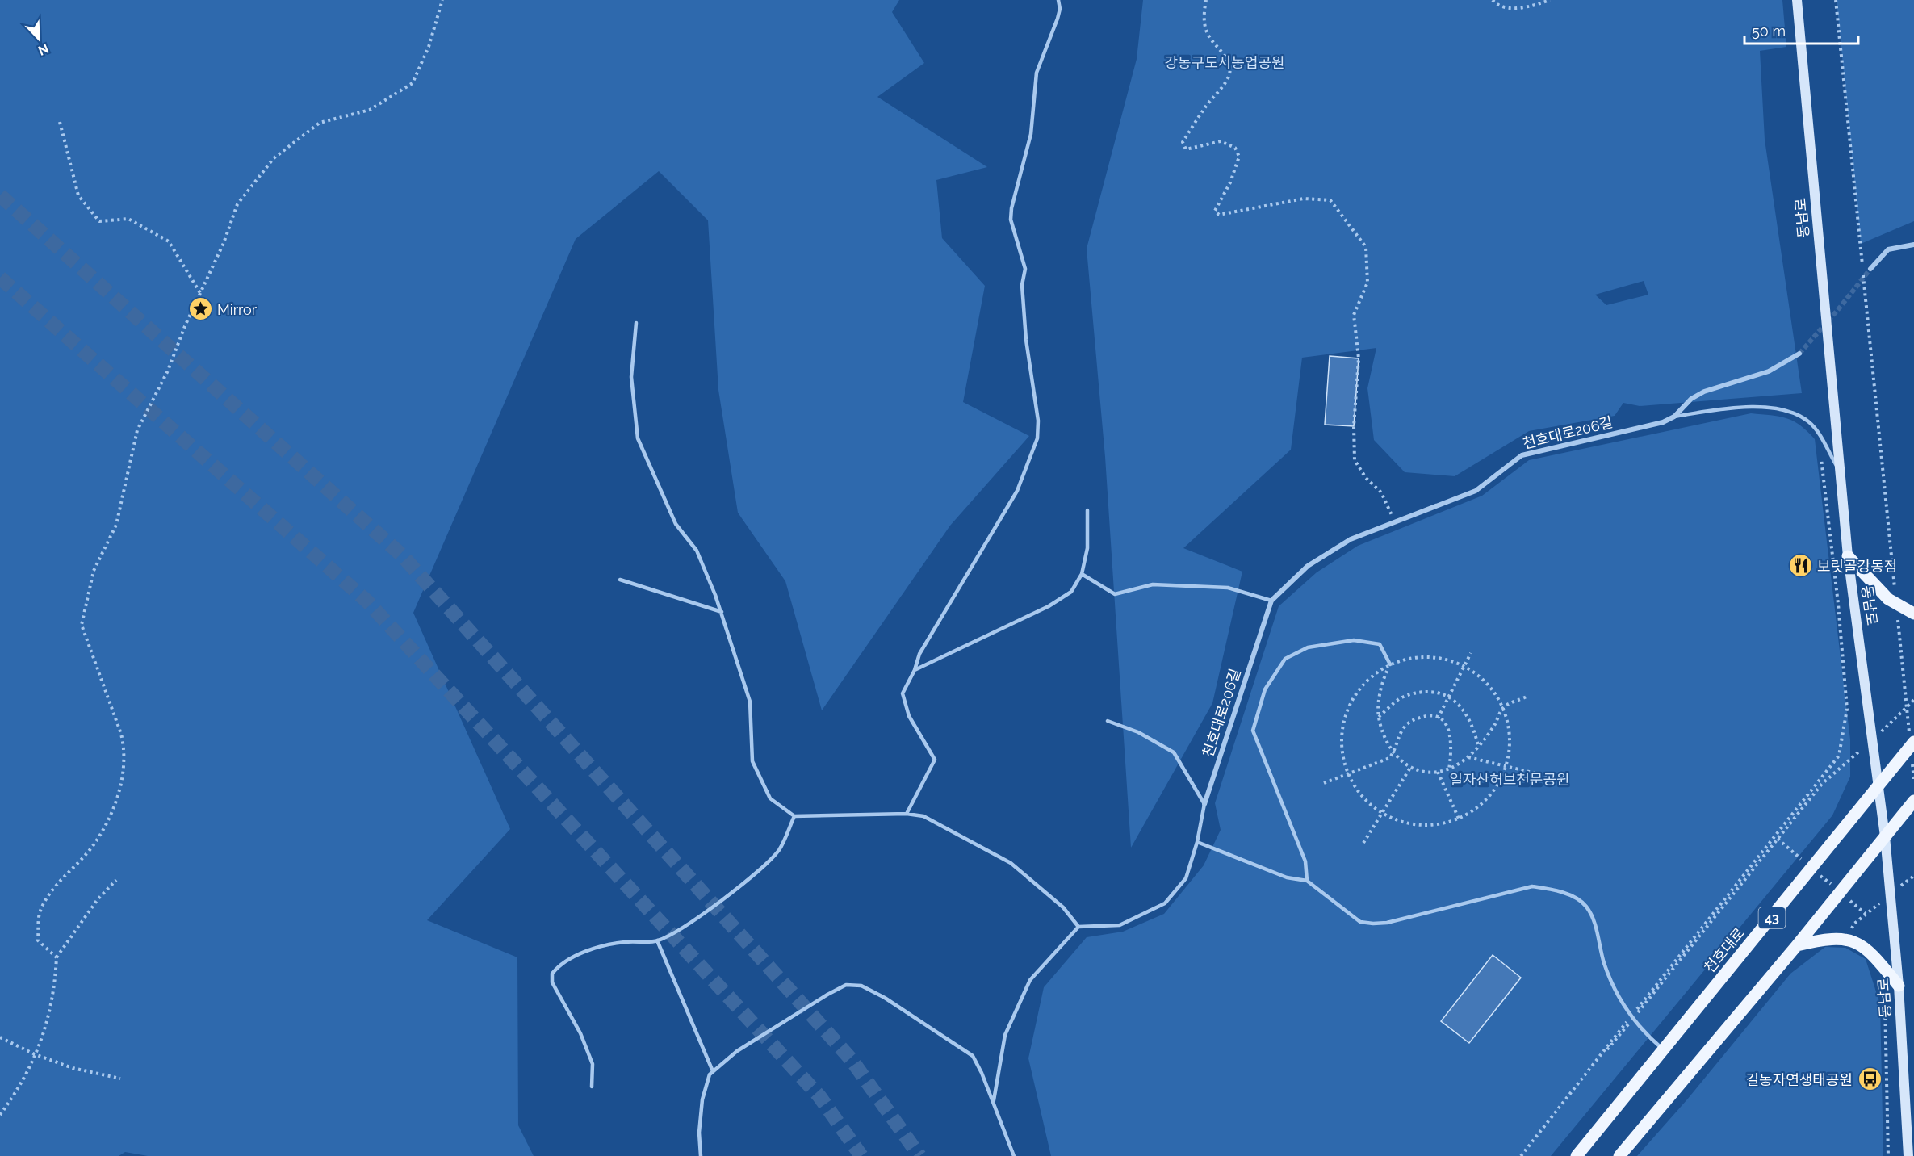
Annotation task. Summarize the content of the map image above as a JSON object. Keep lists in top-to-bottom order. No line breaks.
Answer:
{"streets":{"main road":["동남로","43","천호대로"],"street":["천호대로206길"]},"crossings":[["동남로","43"],["동남로","천호대로"]],"parks":["강동구도시농업공원","일자산허브천문공원"],"places":{"place":["Mirror"],"restaurant":["보릿골강동점"],"bus stop":["길동자연생태공원"]},"scale_bar":"50 m","north":"bottom right"}
